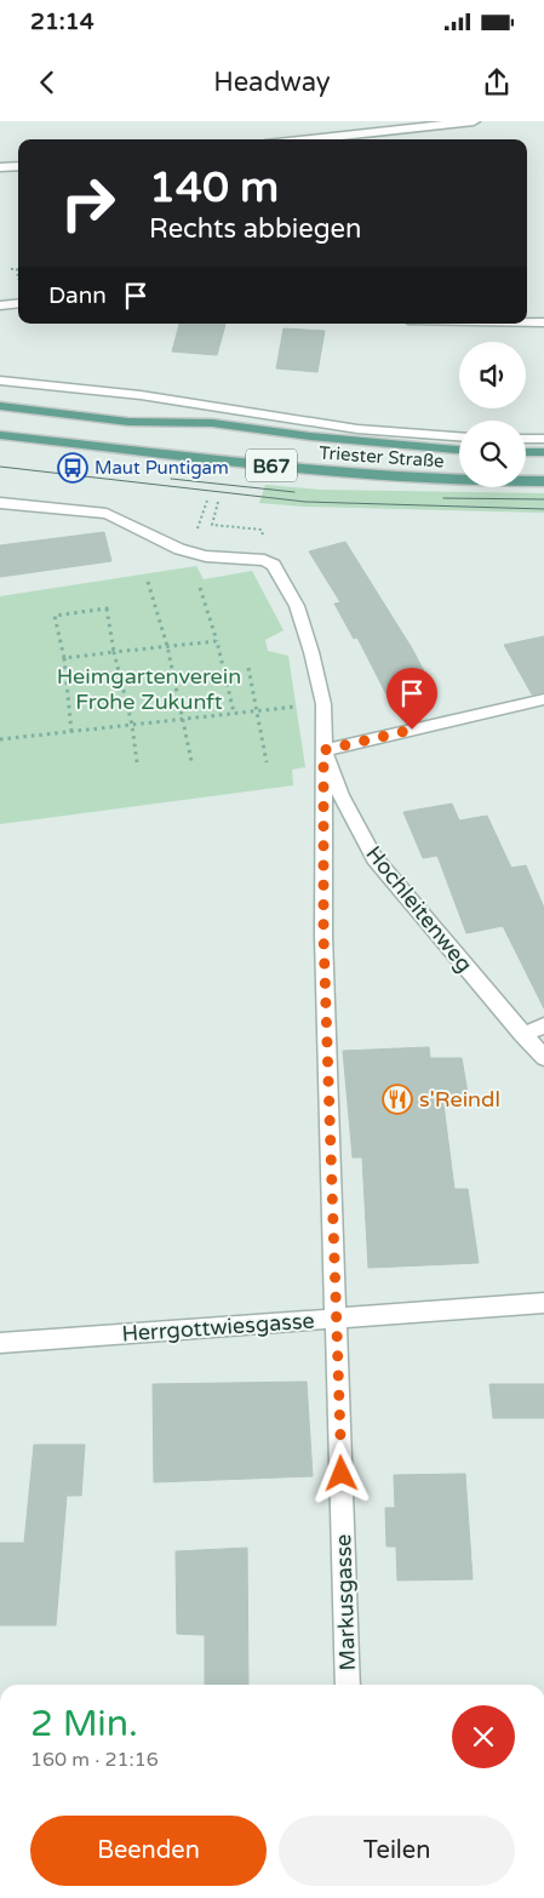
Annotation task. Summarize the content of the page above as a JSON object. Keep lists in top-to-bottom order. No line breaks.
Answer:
{"streets":{"main road":["Triester Straße","B67"],"street":["Hochleitenweg","Herrgottwiesgasse","Markusgasse"]},"crossings":[["Hochleitenweg","Markusgasse"],["Herrgottwiesgasse","Markusgasse"]],"parks":["Heimgartenverein Frohe Zukunft"],"places":{"bus stop":["Maut Puntigam"],"restaurant":["s'Reindl"]},"page":{"status":"21:14","header":"Headway","turn":["140 m","Rechts abbiegen"],"then":"Dann","heading":["2 Min.","160 m · 21:16"],"buttons":["Beenden","Teilen"]}}
